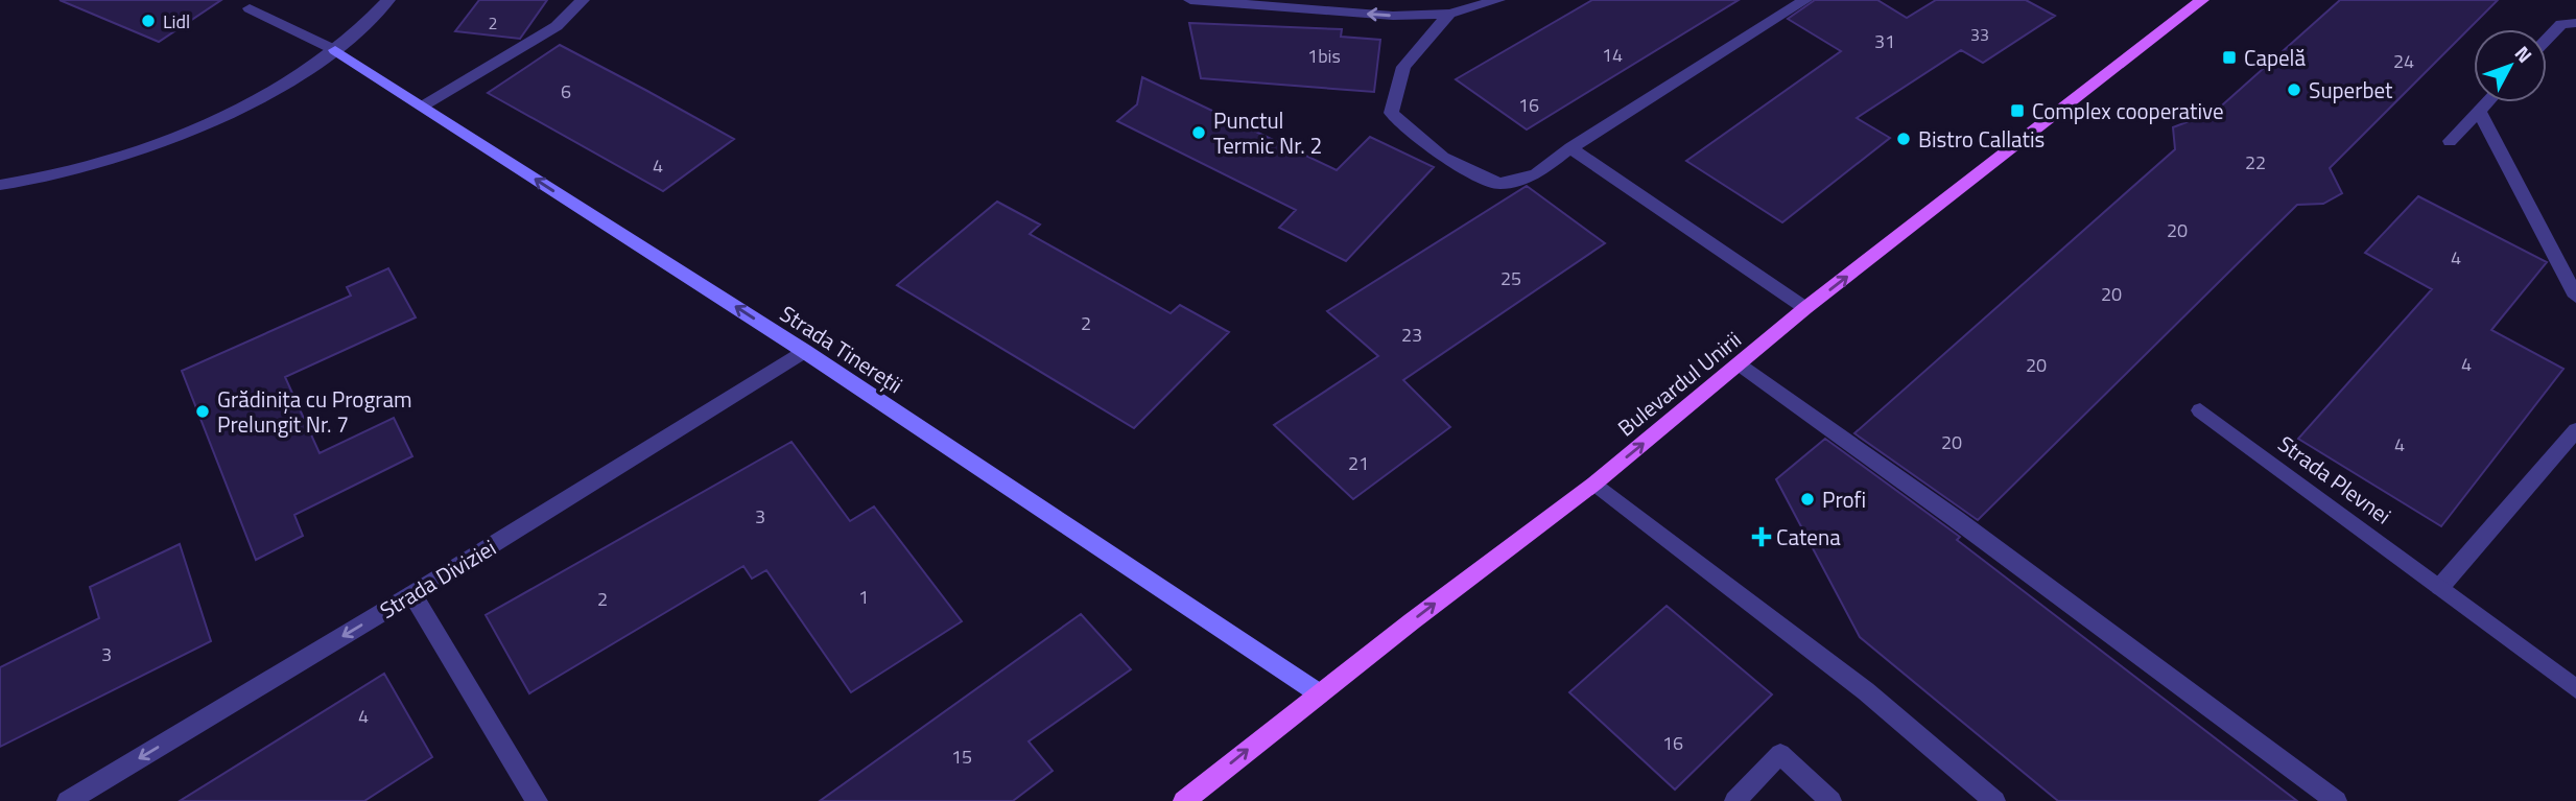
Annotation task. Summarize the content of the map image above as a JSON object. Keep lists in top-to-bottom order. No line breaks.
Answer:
{"streets":{"main road":["Bulevardul Unirii"],"street":["Strada Tinereții","Strada Plevnei","Strada Diviziei"]},"crossings":[["Strada Tinereții","Bulevardul Unirii"],["Strada Tinereții","Strada Diviziei"]],"one_way":["Strada Tinereții","Bulevardul Unirii","Strada Diviziei"],"places":{"other":["Lidl","Superbet","Punctul Termic Nr. 2","Bistro Callatis","Grădinița cu Program Prelungit Nr. 7","Profi"],"transit":["Capelă","Complex cooperative"],"health":["Catena"]},"house_numbers":["2","33","31","14","1bis","24","6","16","22","4","20","4","25","20","2","23","4","20","20","4","21","3","1","2","3","4","16","15"],"north":"top right"}
